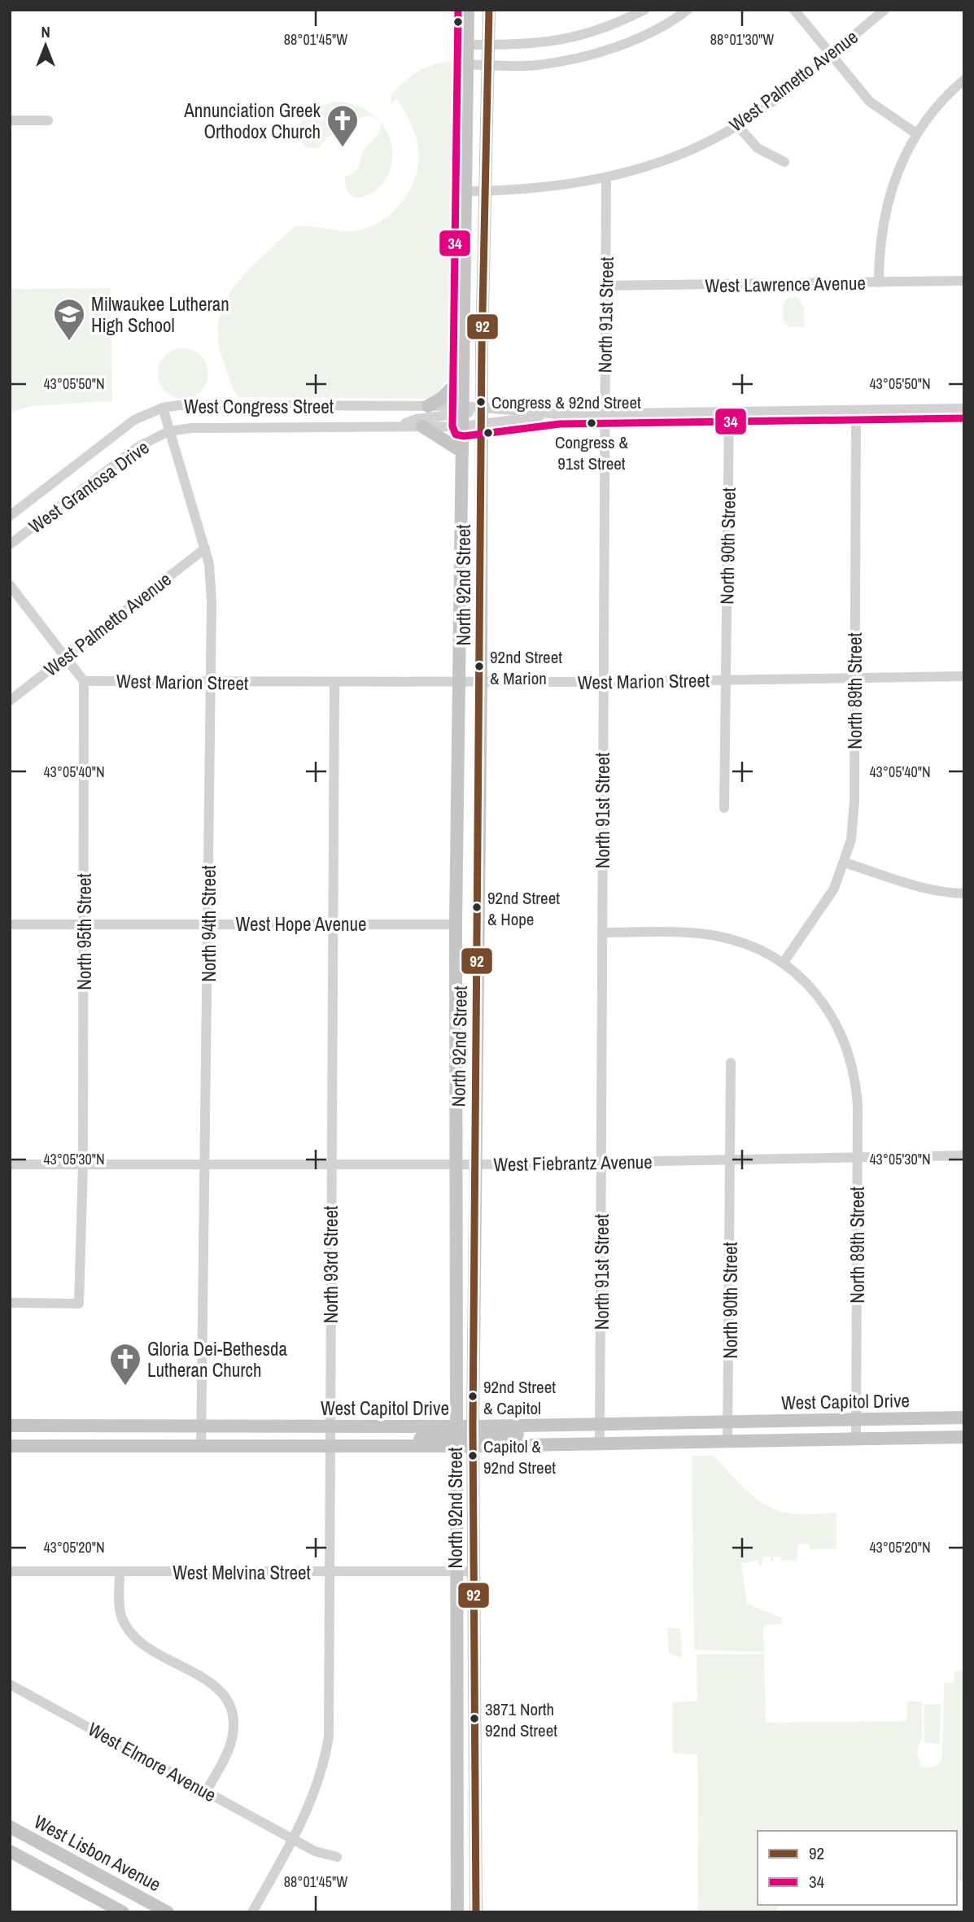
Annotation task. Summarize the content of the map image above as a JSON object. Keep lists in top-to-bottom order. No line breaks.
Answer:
{"streets":{"main road":["North 92nd Street","West Capitol Drive","West Lisbon Avenue"],"street":["West Palmetto Avenue","West Lawrence Avenue","North 91st Street","West Congress Street","West Grantosa Drive","North 90th Street","West Marion Street","North 89th Street","North 94th Street","West Hope Avenue","North 95th Street","West Fiebrantz Avenue","North 93rd Street","West Melvina Street","West Elmore Avenue"]},"crossings":[["West Palmetto Avenue","North 91st Street"],["West Palmetto Avenue","North 92nd Street"],["West Palmetto Avenue","North 94th Street"],["West Lawrence Avenue","North 91st Street"],["North 91st Street","West Congress Street"],["North 91st Street","West Marion Street"],["North 91st Street","West Fiebrantz Avenue"],["North 91st Street","West Capitol Drive"],["West Congress Street","West Grantosa Drive"],["West Congress Street","North 90th Street"],["West Congress Street","North 92nd Street"],["West Congress Street","North 89th Street"],["West Congress Street","North 94th Street"],["West Grantosa Drive","North 94th Street"],["North 90th Street","West Marion Street"],["North 90th Street","West Fiebrantz Avenue"],["North 90th Street","West Capitol Drive"],["North 92nd Street","West Marion Street"],["North 92nd Street","West Hope Avenue"],["North 92nd Street","West Fiebrantz Avenue"],["North 92nd Street","West Capitol Drive"],["North 92nd Street","West Melvina Street"],["West Marion Street","North 89th Street"],["West Marion Street","North 94th Street"],["West Marion Street","North 95th Street"],["West Marion Street","North 93rd Street"],["North 89th Street","West Fiebrantz Avenue"],["North 89th Street","West Capitol Drive"],["North 94th Street","West Hope Avenue"],["North 94th Street","West Fiebrantz Avenue"],["North 94th Street","West Capitol Drive"],["West Hope Avenue","North 95th Street"],["West Hope Avenue","North 93rd Street"],["North 95th Street","West Fiebrantz Avenue"],["West Fiebrantz Avenue","North 93rd Street"],["North 93rd Street","West Capitol Drive"],["North 93rd Street","West Melvina Street"],["North 93rd Street","West Elmore Avenue"]],"places":{"church":["Annunciation Greek Orthodox Church","Gloria Dei-Bethesda Lutheran Church"],"school or university":["Milwaukee Lutheran High School"],"other":["Congress & 92nd Street","Congress & 91st Street","92nd Street & Marion","92nd Street & Hope","92nd Street & Capitol","Capitol & 92nd Street","3871 North 92nd Street"]},"lines":["transit line 92","transit line 34"],"legend":["92","34"],"north":"top","coordinates":["88°01'45\"W","88°01'30\"W","43°05'50\"N","43°05'40\"N","43°05'30\"N","43°05'20\"N"]}
